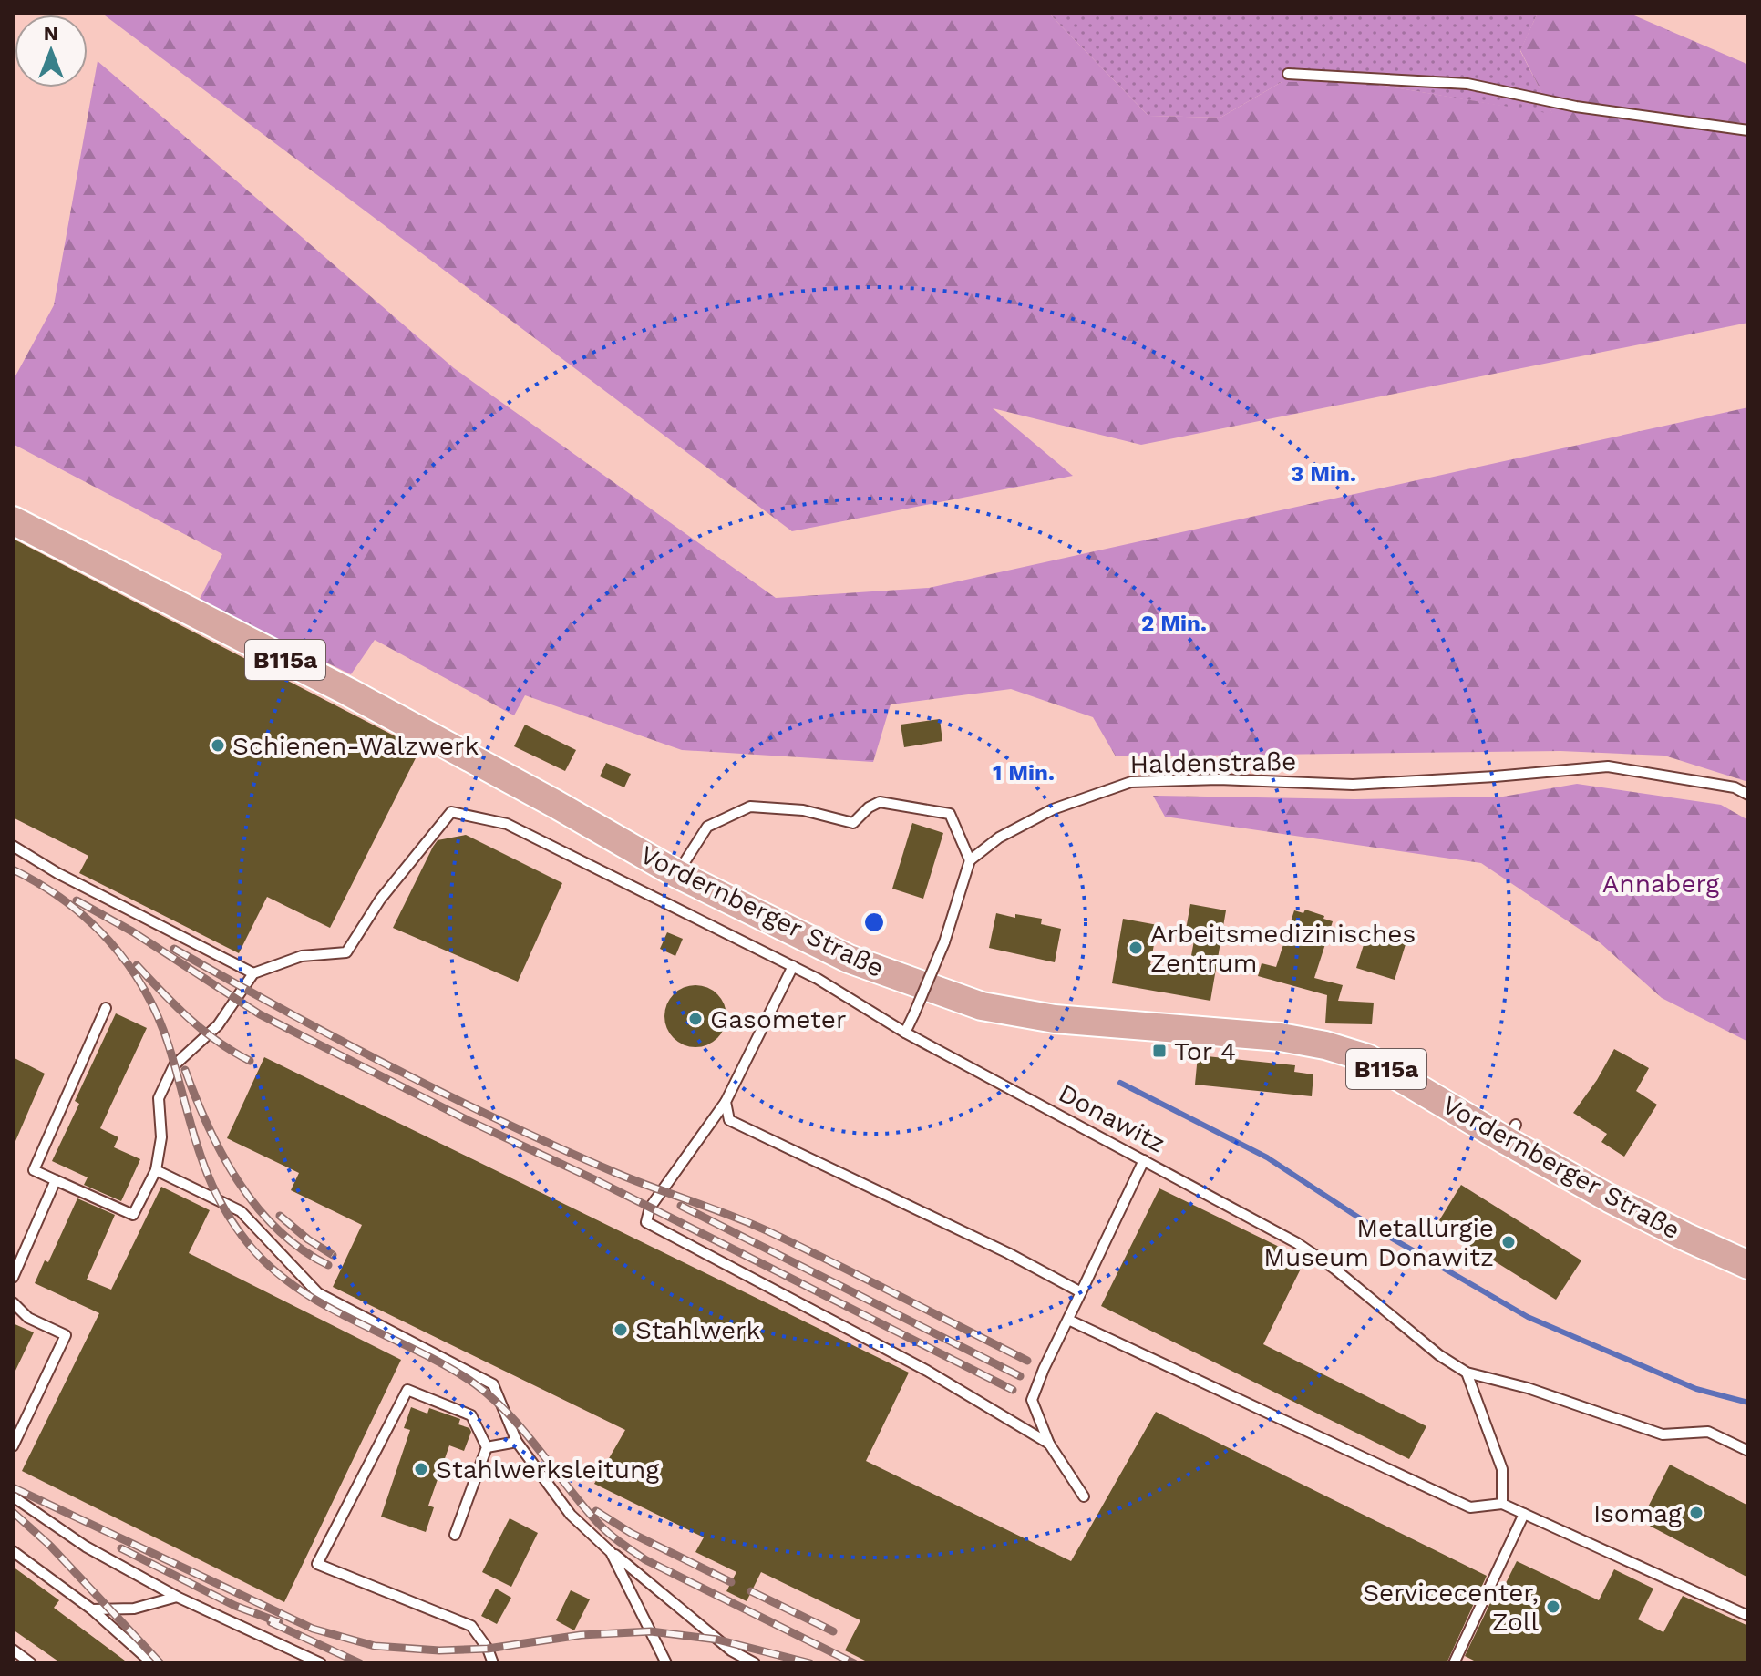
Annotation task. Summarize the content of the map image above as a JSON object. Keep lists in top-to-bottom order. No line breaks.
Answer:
{"streets":{"main road":["B115a","Vordernberger Straße"],"lane":["Haldenstraße","Donawitz"]},"parks":["Annaberg"],"places":{"other":["Schienen-Walzwerk","Arbeitsmedizinisches Zentrum","Gasometer","Metallurgie Museum Donawitz","Stahlwerk","Stahlwerksleitung","Isomag","Servicecenter, Zoll"],"transit":["Tor 4"]},"north":"top","rings":["3 Min.","2 Min.","1 Min."]}
